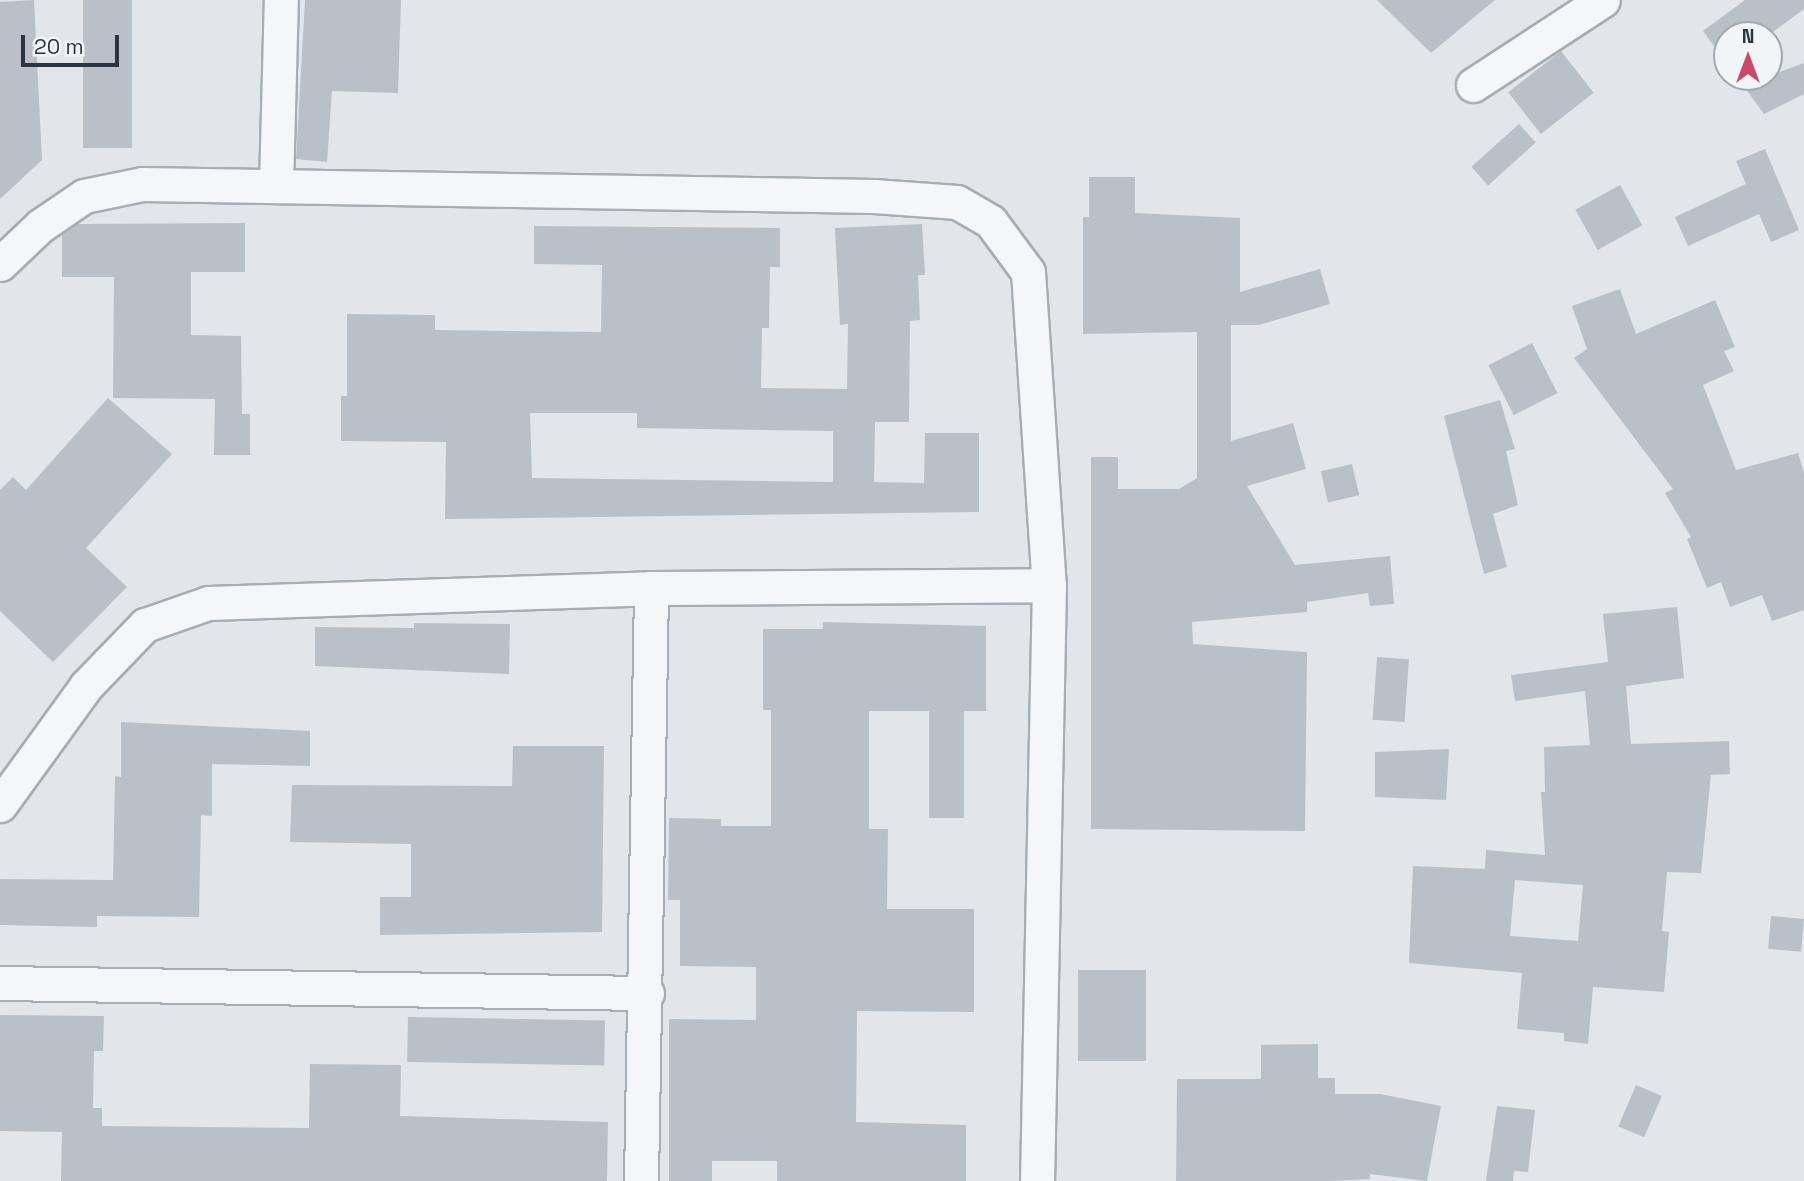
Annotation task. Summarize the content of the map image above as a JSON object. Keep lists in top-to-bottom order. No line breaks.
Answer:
{"scale_bar":"20 m","north":"top"}
